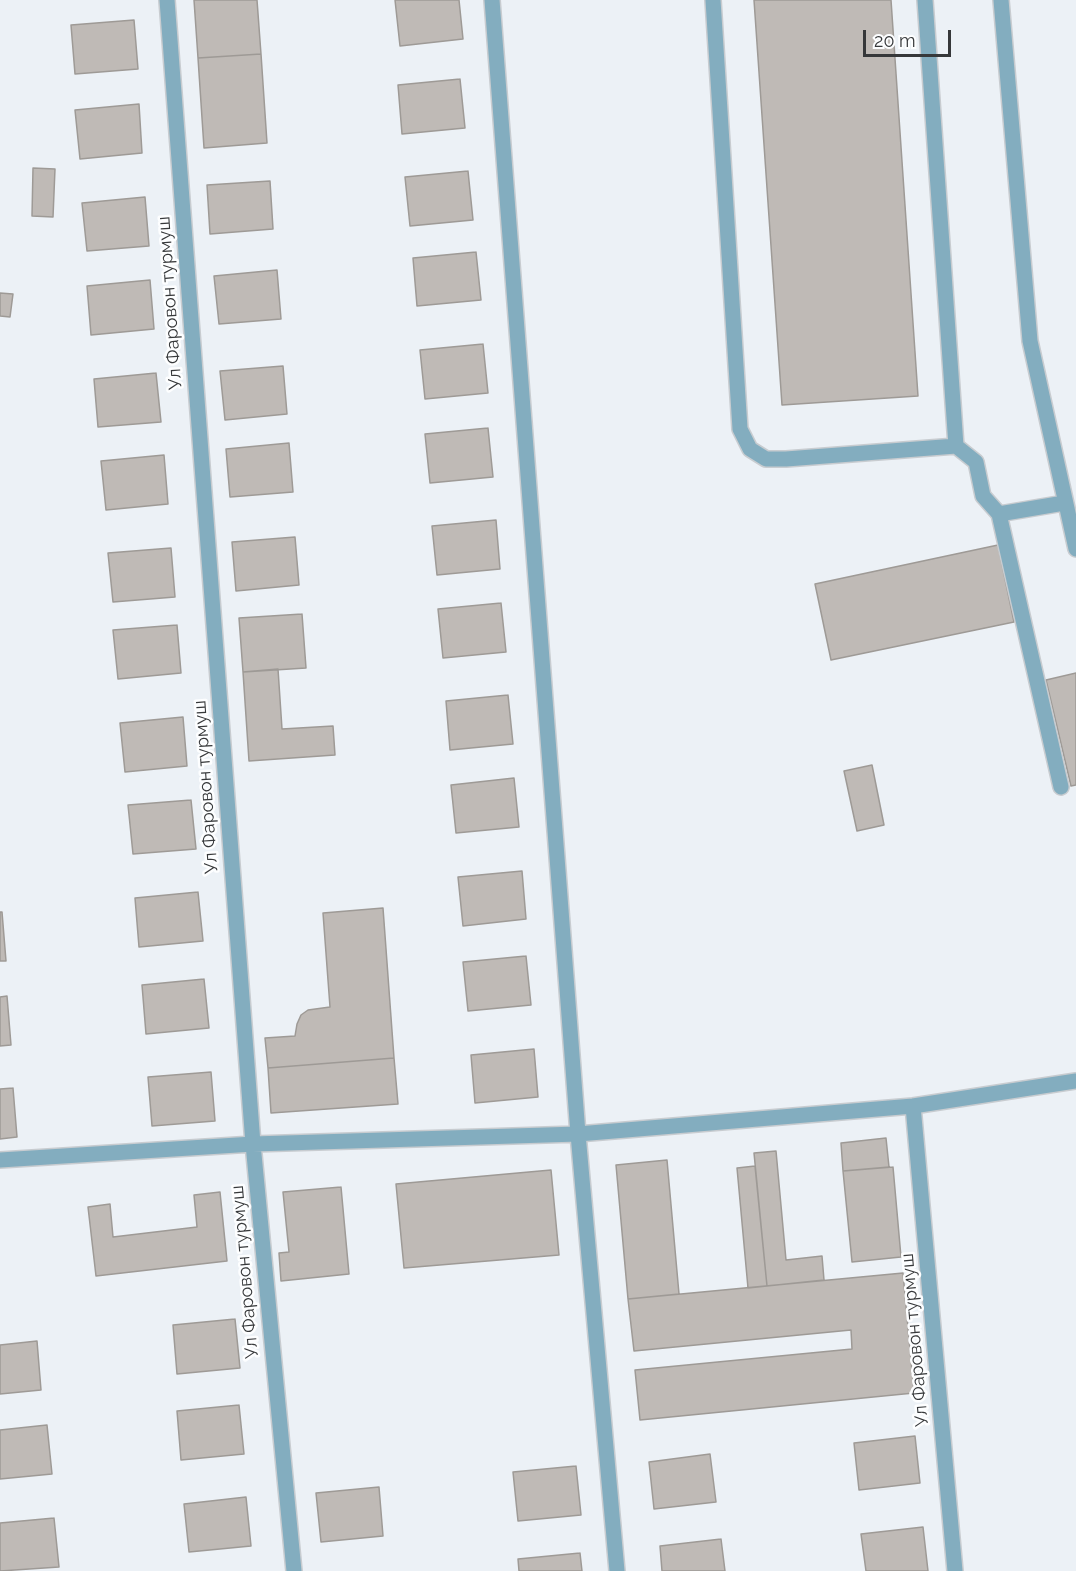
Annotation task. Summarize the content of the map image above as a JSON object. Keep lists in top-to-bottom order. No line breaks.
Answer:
{"streets":{"street":["Ул Фаровон турмуш"]},"scale_bar":"20 m"}
